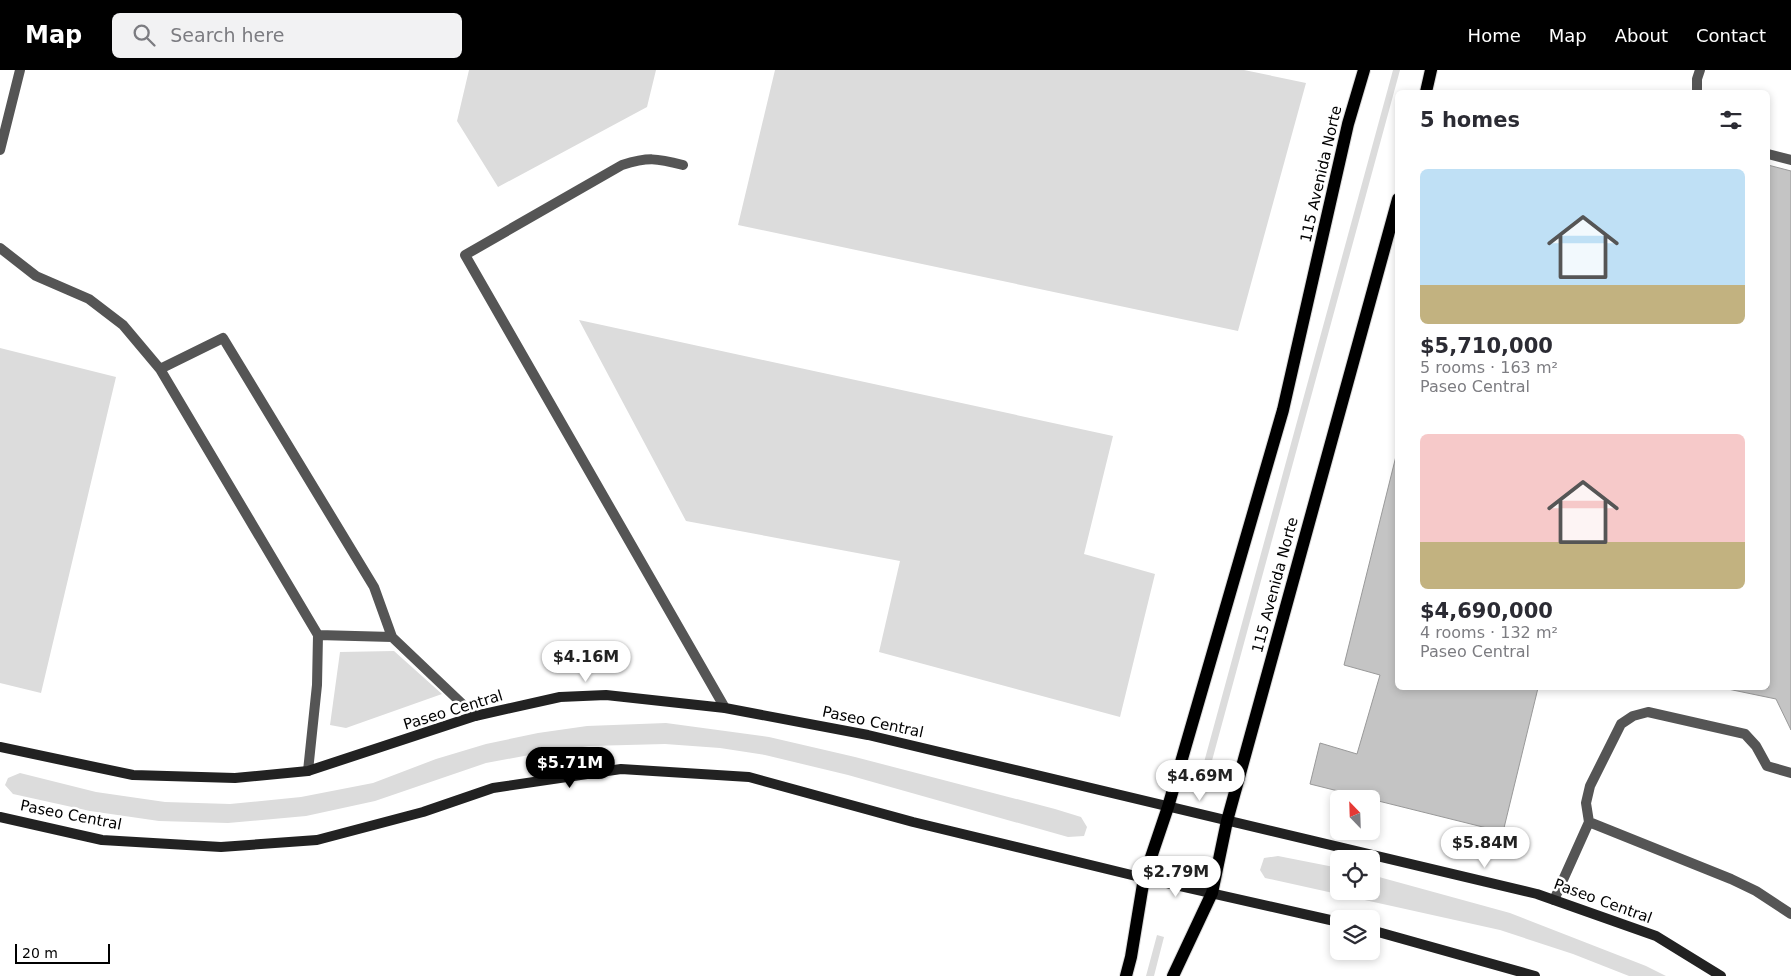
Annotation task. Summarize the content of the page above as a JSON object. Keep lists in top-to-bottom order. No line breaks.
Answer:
{"streets":{"main road":["115 Avenida Norte","Paseo Central"]},"crossings":[["115 Avenida Norte","Paseo Central"]],"scale_bar":"20 m","north":"top left","page":{"header":"Map","search":"Search here","nav":["Home","Map","About","Contact"],"heading":"5 homes","list":[{"name":"$5,710,000","note":"5 rooms · 163 m² · Paseo Central"},{"name":"$4,690,000","note":"4 rooms · 132 m² · Paseo Central"}],"price":["$4.16M","$5.71M","$4.69M","$5.84M","$2.79M"],"scale":"20 m"}}
